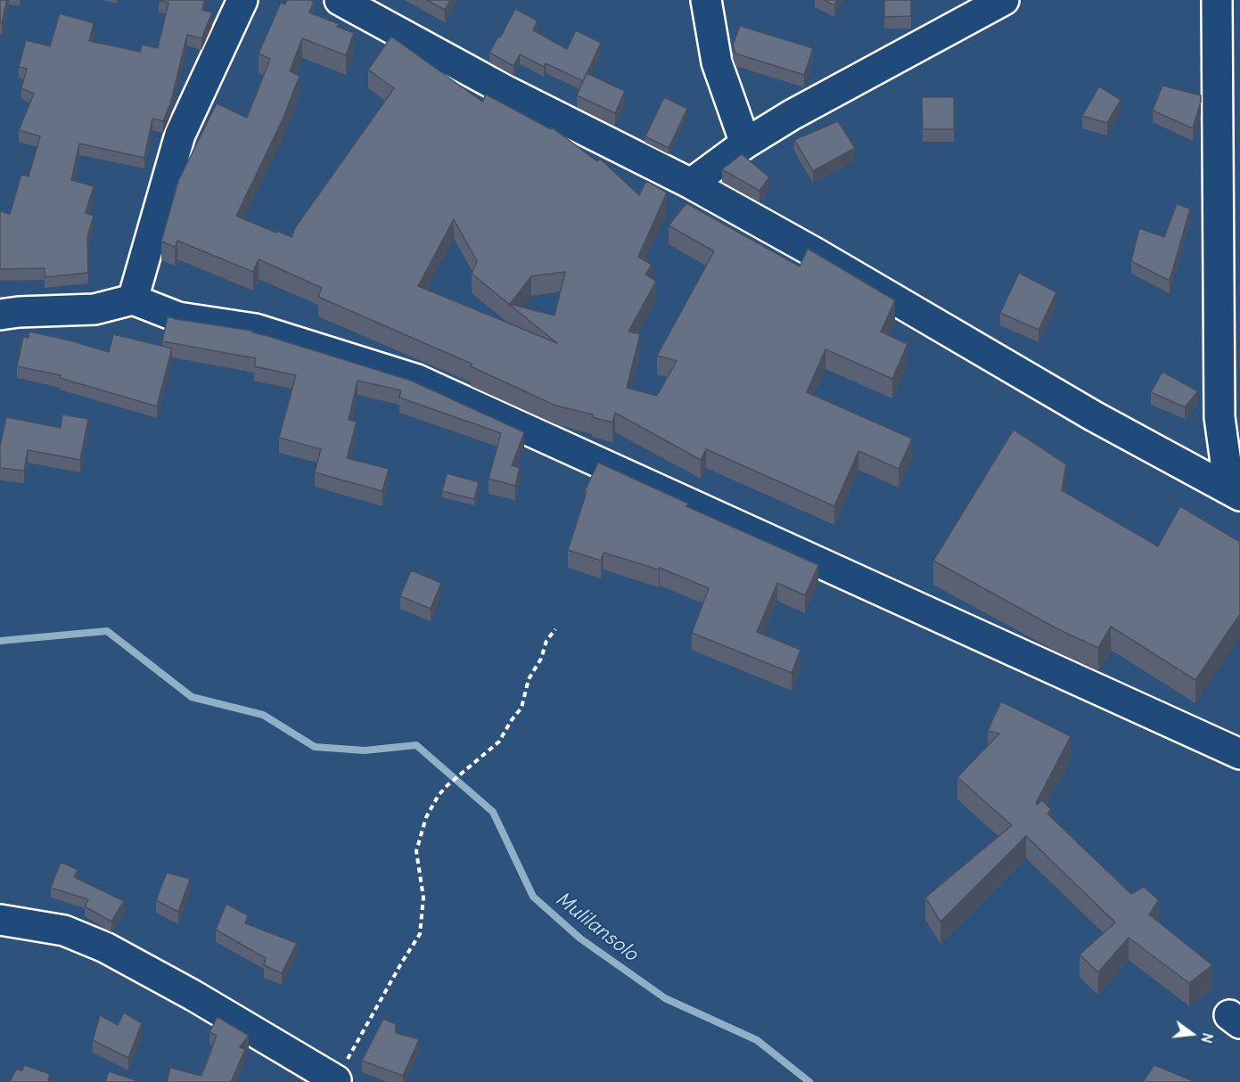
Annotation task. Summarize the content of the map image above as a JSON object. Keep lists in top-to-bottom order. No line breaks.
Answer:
{"water":["Mulilansolo"],"north":"right"}
